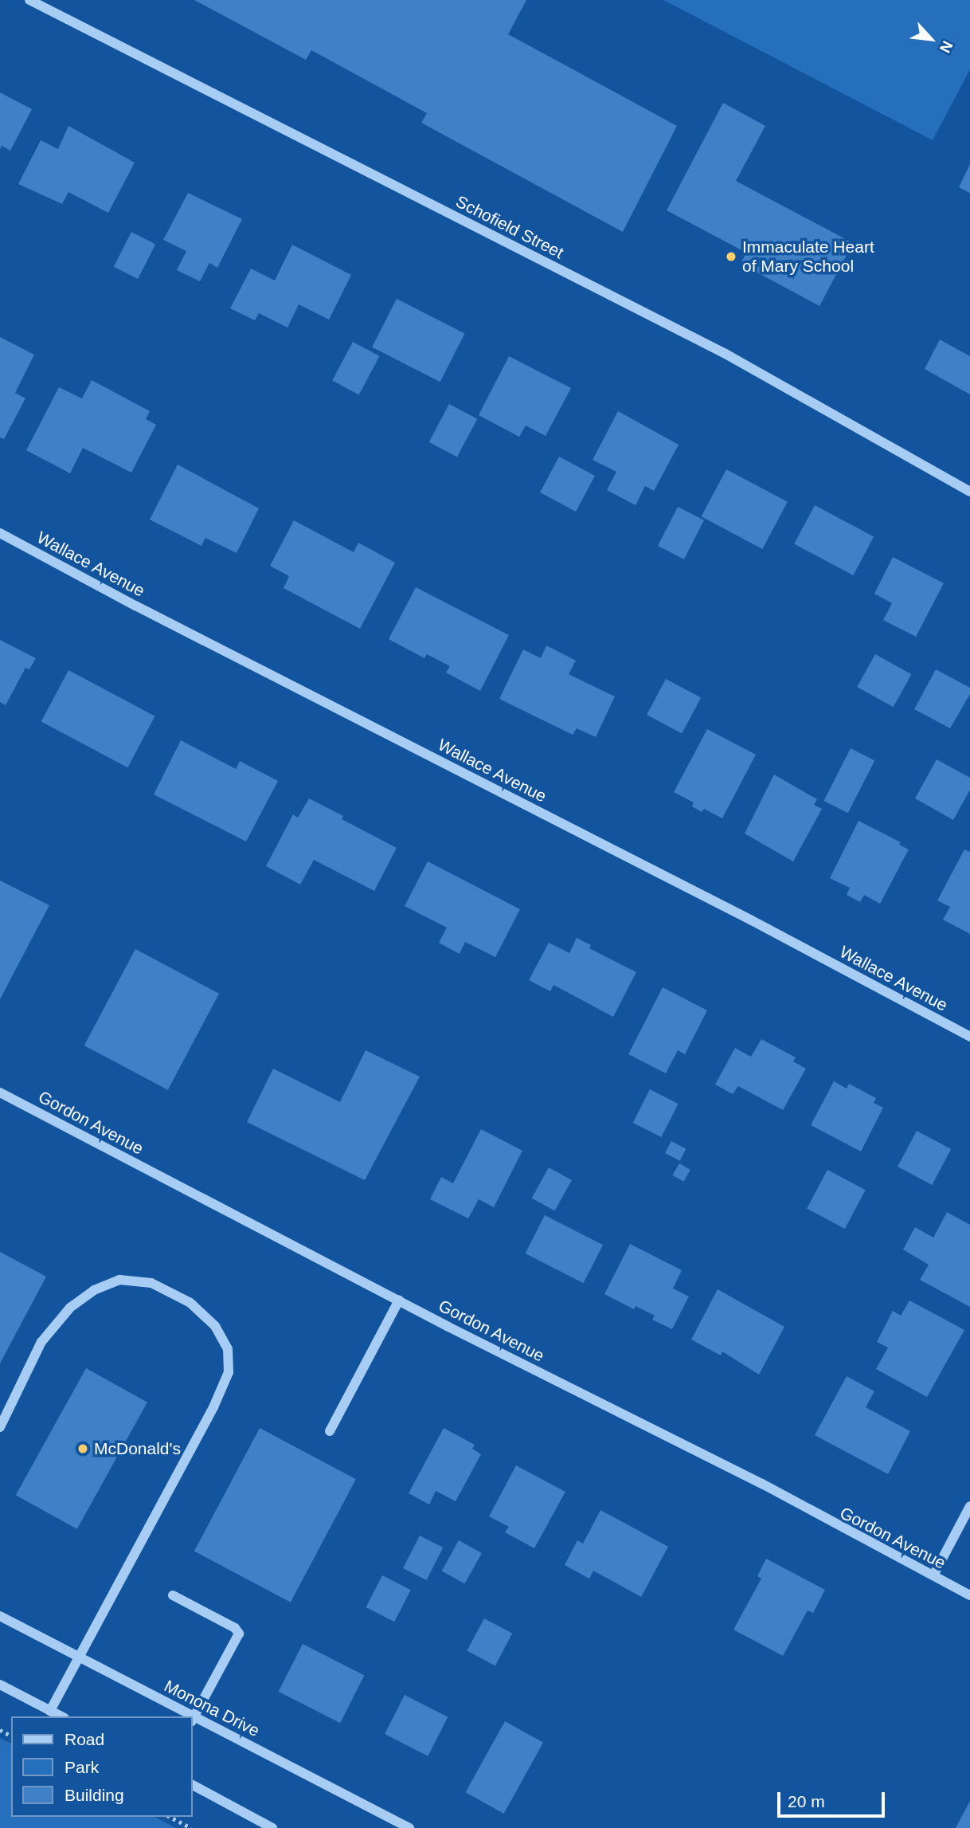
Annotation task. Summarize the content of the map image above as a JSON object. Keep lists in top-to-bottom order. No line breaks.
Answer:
{"streets":{"street":["Schofield Street","Wallace Avenue","Gordon Avenue","Monona Drive"]},"places":["Immaculate Heart of Mary School","McDonald's"],"legend":["Road","Park","Building"],"scale_bar":"20 m","north":"bottom right"}
